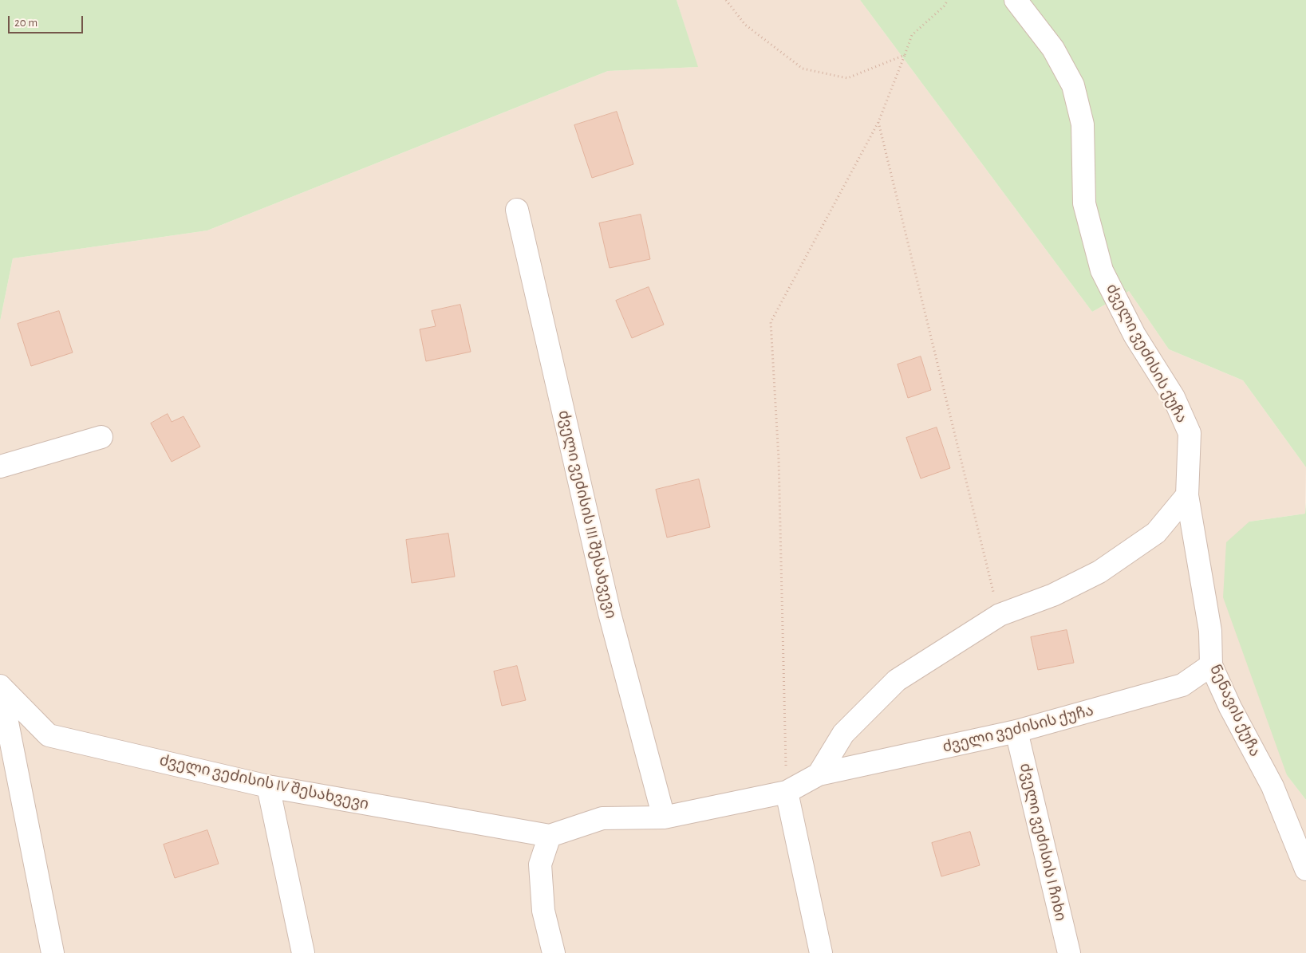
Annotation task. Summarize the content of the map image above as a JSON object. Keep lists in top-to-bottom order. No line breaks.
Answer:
{"streets":{"street":["ძველი ვეძისის ქუჩა","ძველი ვეძისის III შესახვევი","ნენავის ქუჩა","ძველი ვეძისის IV შესახვევი","ძველი ვეძისის I ჩიხი"]},"crossings":[["ძველი ვეძისის ქუჩა","ძველი ვეძისის III შესახვევი"],["ძველი ვეძისის ქუჩა","ნენავის ქუჩა"],["ძველი ვეძისის ქუჩა","ძველი ვეძისის IV შესახვევი"],["ძველი ვეძისის ქუჩა","ძველი ვეძისის I ჩიხი"]],"scale_bar":"20 m"}
